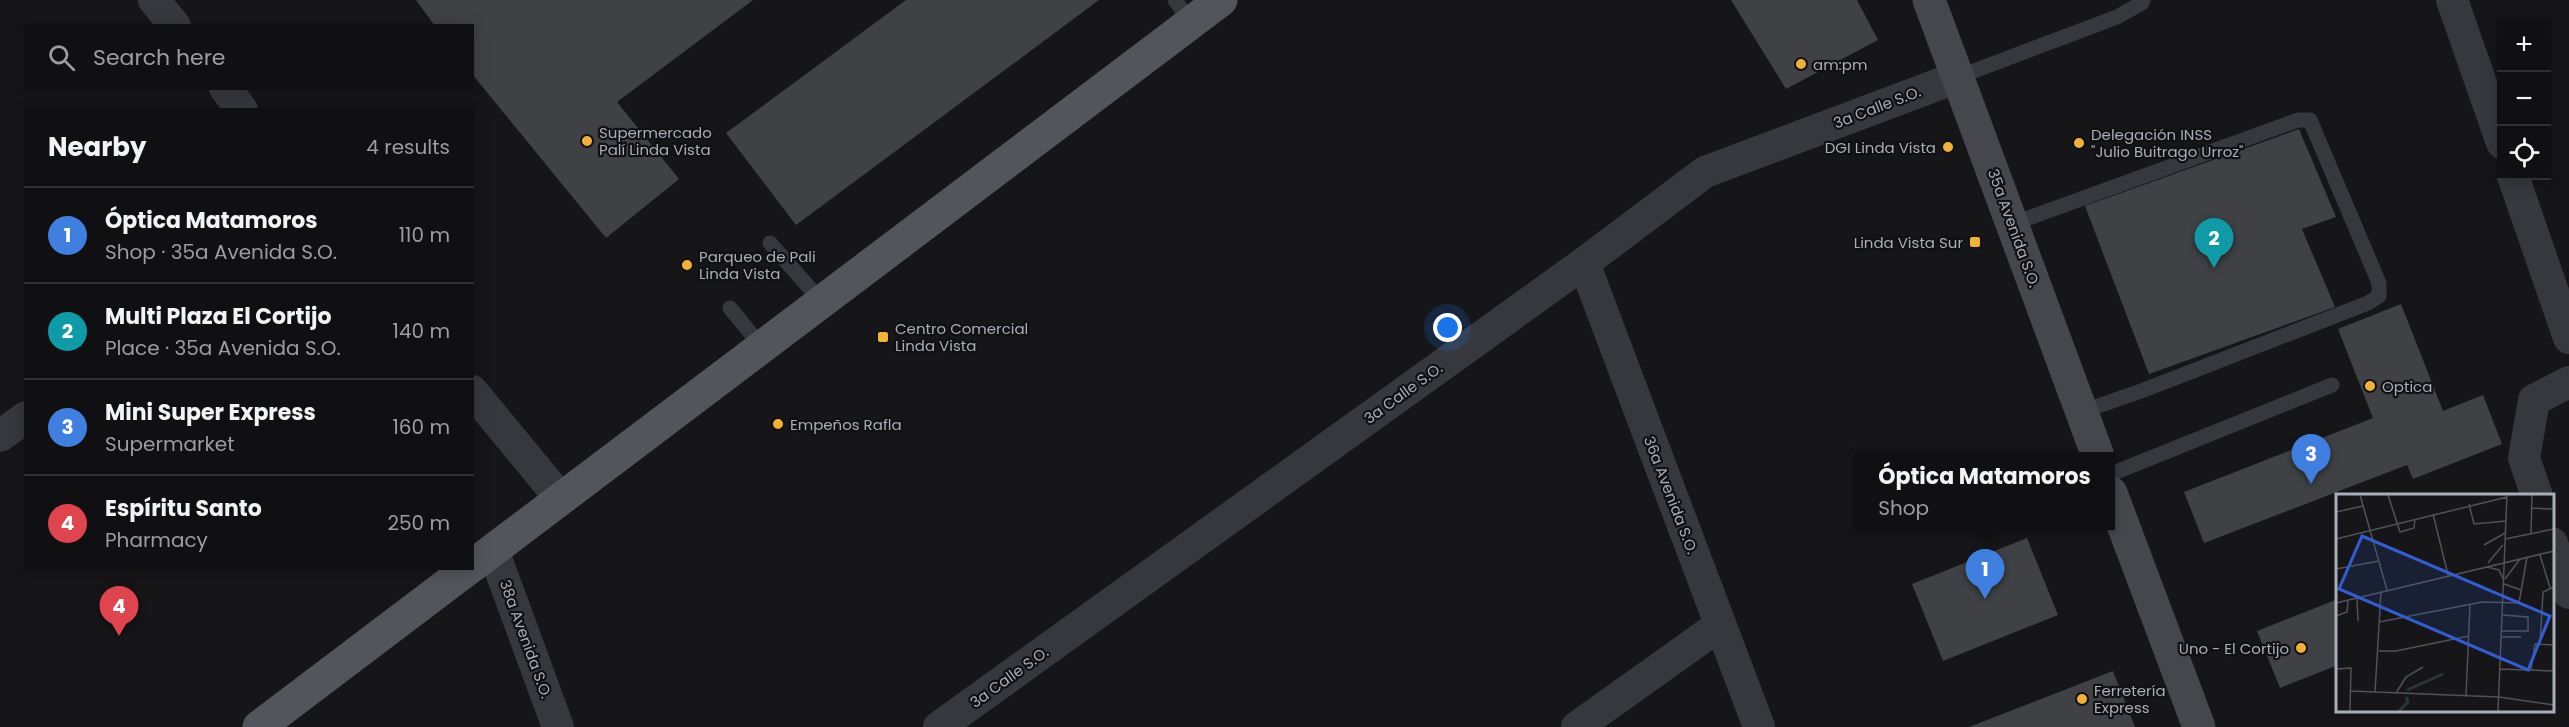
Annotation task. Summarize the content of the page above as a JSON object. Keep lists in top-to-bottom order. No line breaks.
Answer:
{"streets":{"main road":["35a Avenida S.O."],"street":["3a Calle S.O.","36a Avenida S.O.","38a Avenida S.O."]},"crossings":[["3a Calle S.O.","35a Avenida S.O."],["3a Calle S.O.","36a Avenida S.O."]],"places":{"other":["am:pm","Supermercado Palí Linda Vista","Delegación INSS \"Julio Buitrago Urroz\"","DGI Linda Vista","Parqueo de Pali Linda Vista","Optica","Empeños Rafla","Uno - El Cortijo","Ferretería Express"],"transit":["Linda Vista Sur","Centro Comercial Linda Vista"]},"page":{"map_buttons":["+","−"],"search":"Search here","heading":["Nearby","4 results"],"list":[{"mark":"1","name":"Óptica Matamoros","note":"Shop · 35a Avenida S.O.","value":"110 m"},{"mark":"2","name":"Multi Plaza El Cortijo","note":"Place · 35a Avenida S.O.","value":"140 m"},{"mark":"3","name":"Mini Super Express","note":"Supermarket","value":"160 m"},{"mark":"4","name":"Espíritu Santo","note":"Pharmacy","value":"250 m"}],"pins":["2","3","1","4"],"popup":["Óptica Matamoros","Shop"]}}
